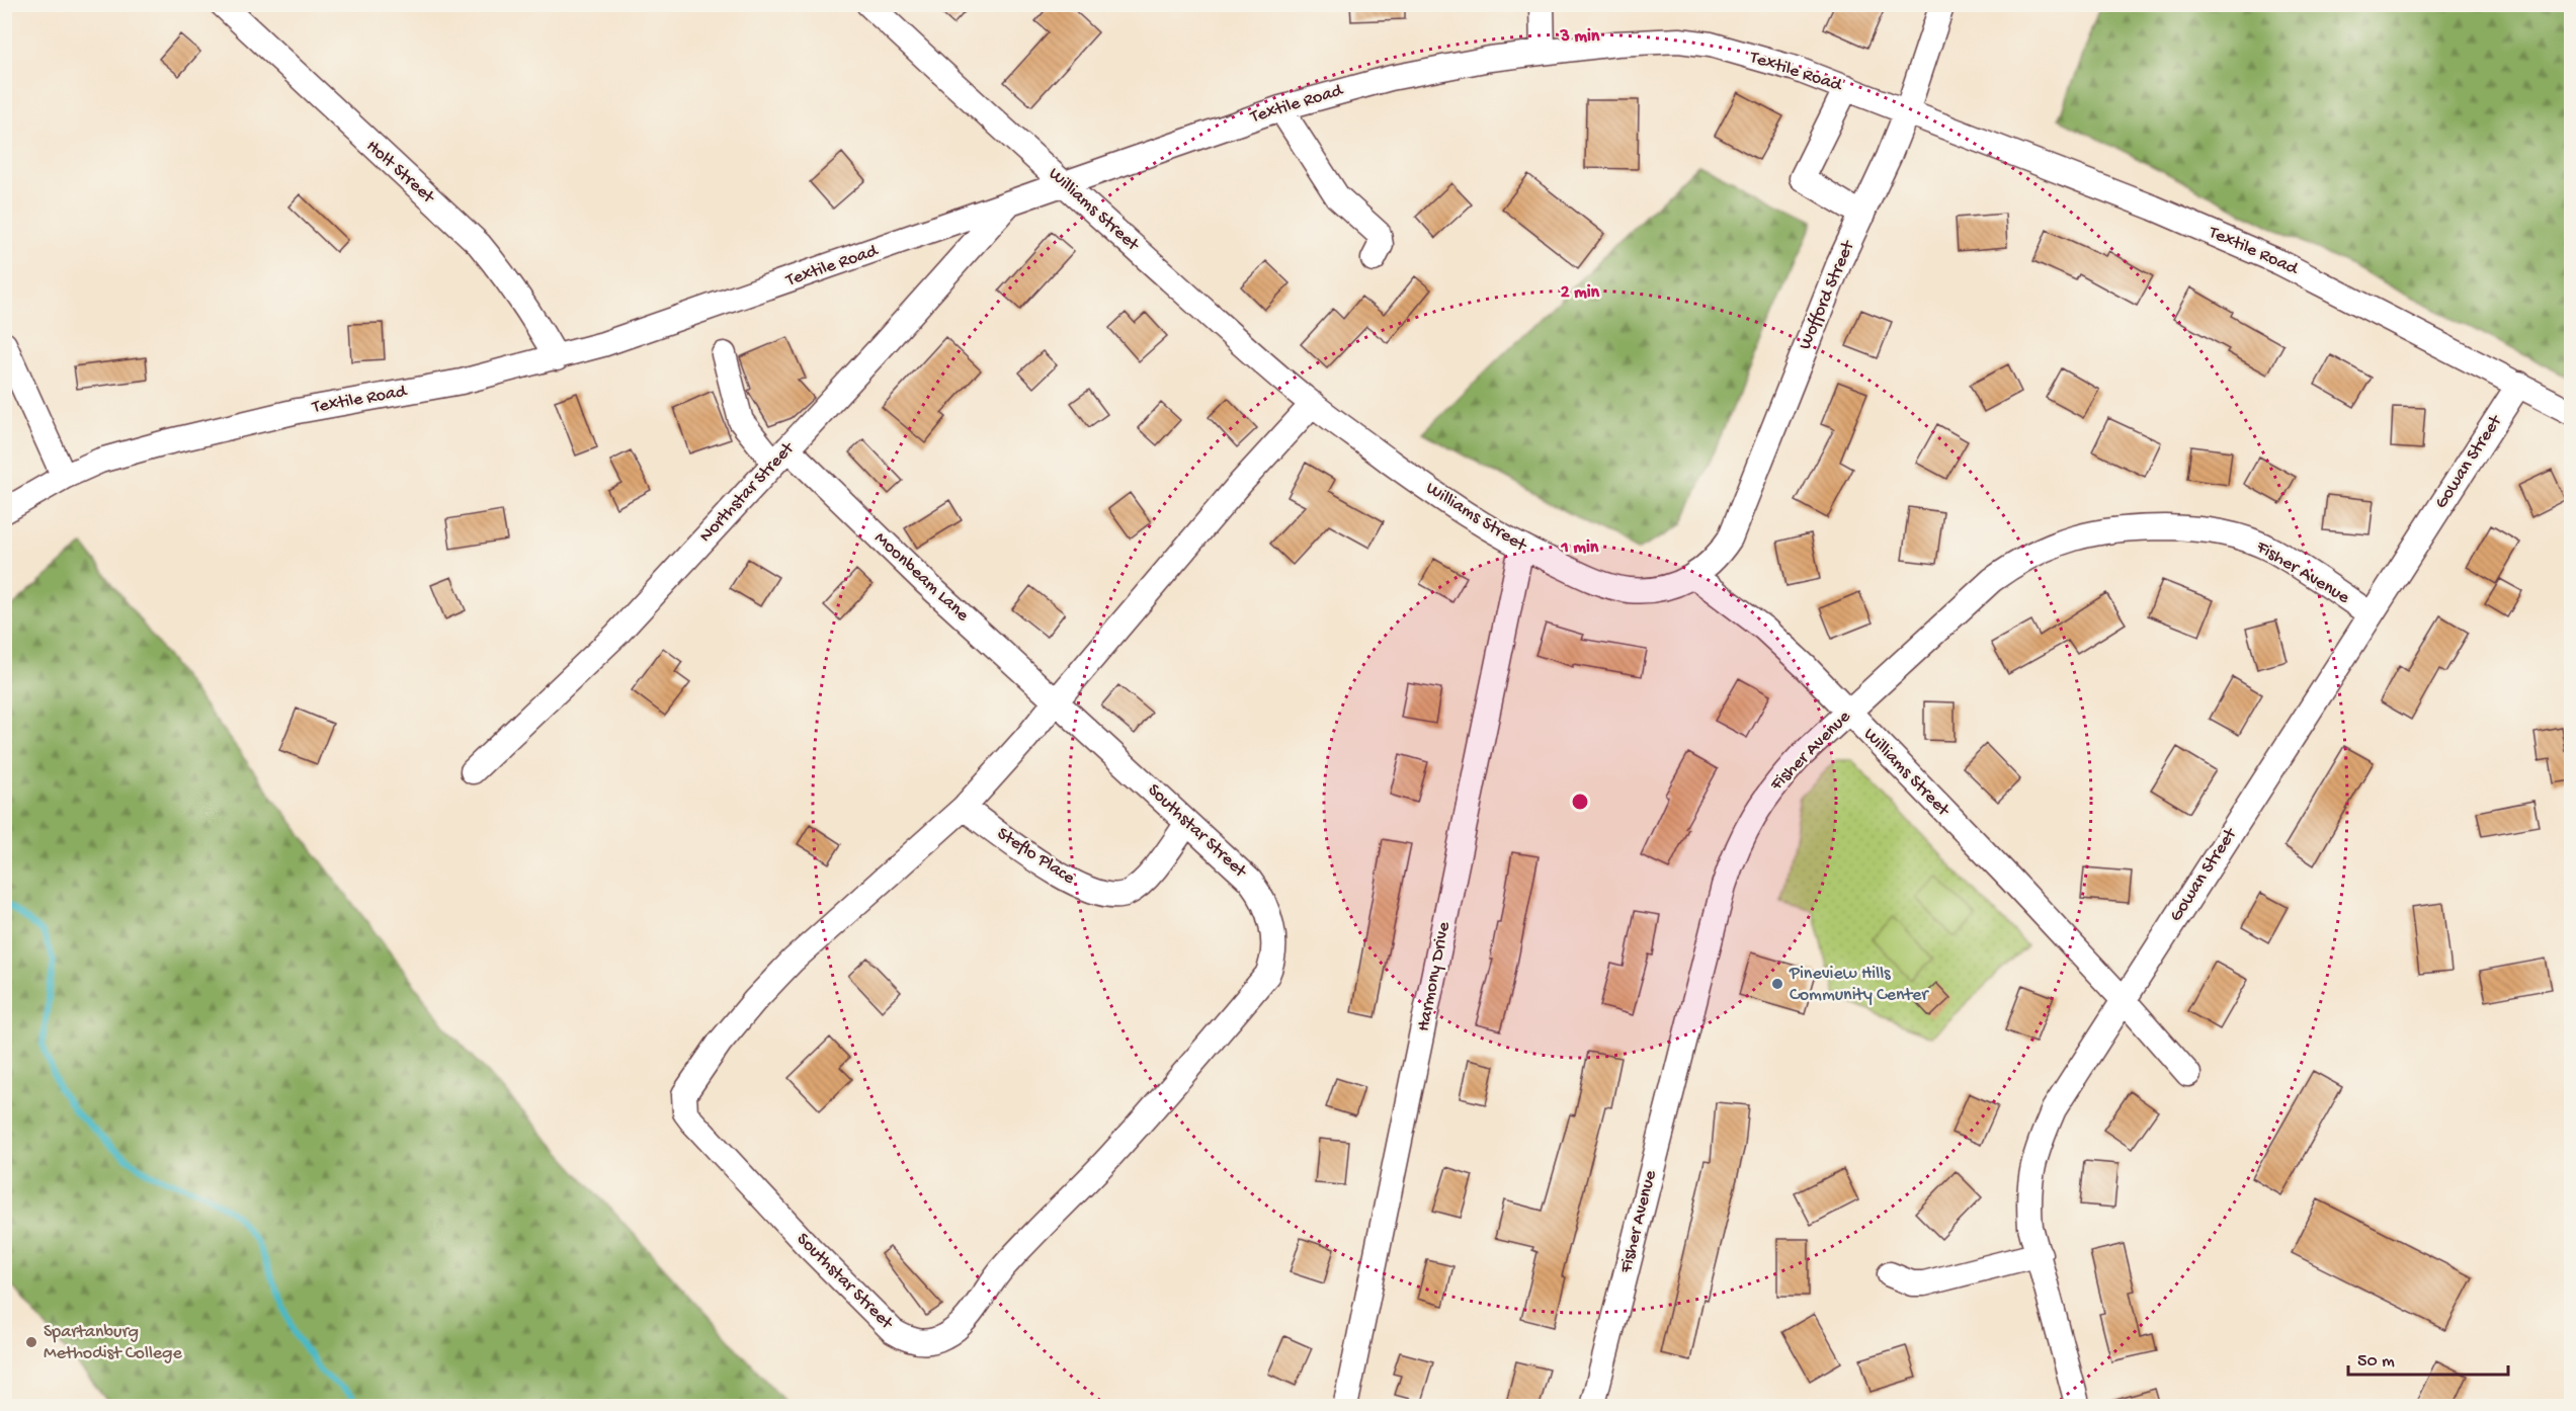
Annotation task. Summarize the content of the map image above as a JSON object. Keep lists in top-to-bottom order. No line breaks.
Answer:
{"streets":{"street":["Textile Road","Holt Street","Williams Street","Wofford Street","Gowan Street","Northstar Street","Fisher Avenue","Moonbeam Lane","Southstar Street","Steflo Place","Harmony Drive"]},"crossings":[["Textile Road","Holt Street"],["Textile Road","Williams Street"],["Textile Road","Wofford Street"],["Textile Road","Gowan Street"],["Textile Road","Northstar Street"],["Williams Street","Wofford Street"],["Williams Street","Gowan Street"],["Williams Street","Fisher Avenue"],["Williams Street","Southstar Street"],["Williams Street","Harmony Drive"],["Gowan Street","Fisher Avenue"],["Northstar Street","Moonbeam Lane"],["Moonbeam Lane","Southstar Street"],["Southstar Street","Steflo Place"]],"places":["Pineview Hills Community Center","Spartanburg Methodist College"],"scale_bar":"50 m","rings":["3 min","2 min","1 min"]}
